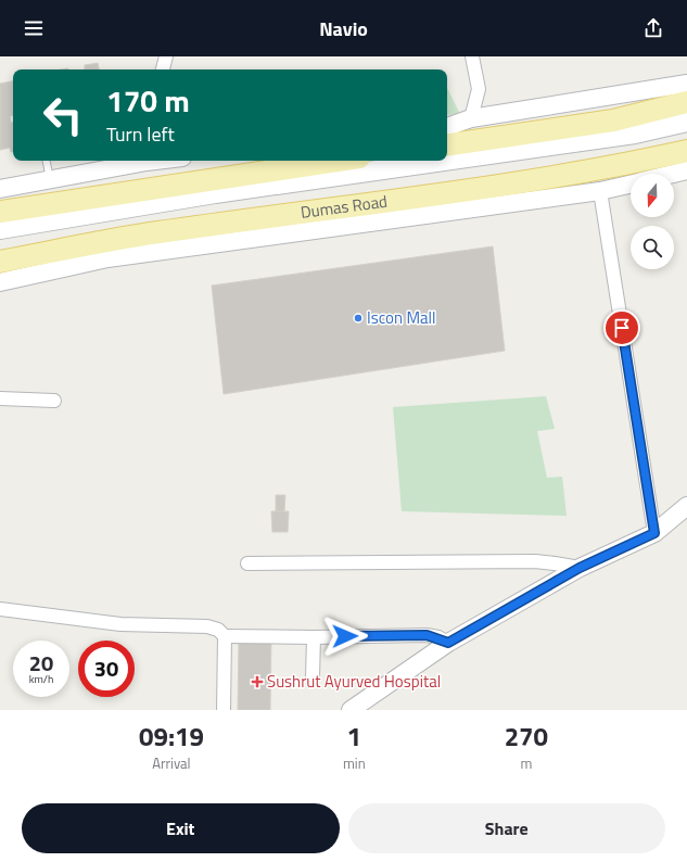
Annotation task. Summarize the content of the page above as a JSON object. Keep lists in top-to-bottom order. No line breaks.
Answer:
{"streets":{"main road":["Dumas Road"]},"places":{"other":["Iscon Mall"],"health":["Sushrut Ayurved Hospital"]},"north":"bottom","page":{"header":"Navio","turn":["170 m","Turn left"],"speed":"20 km/h","limit":"30","eta":["09:19","Arrival","1","min","270","m"],"buttons":["Exit","Share"]}}
